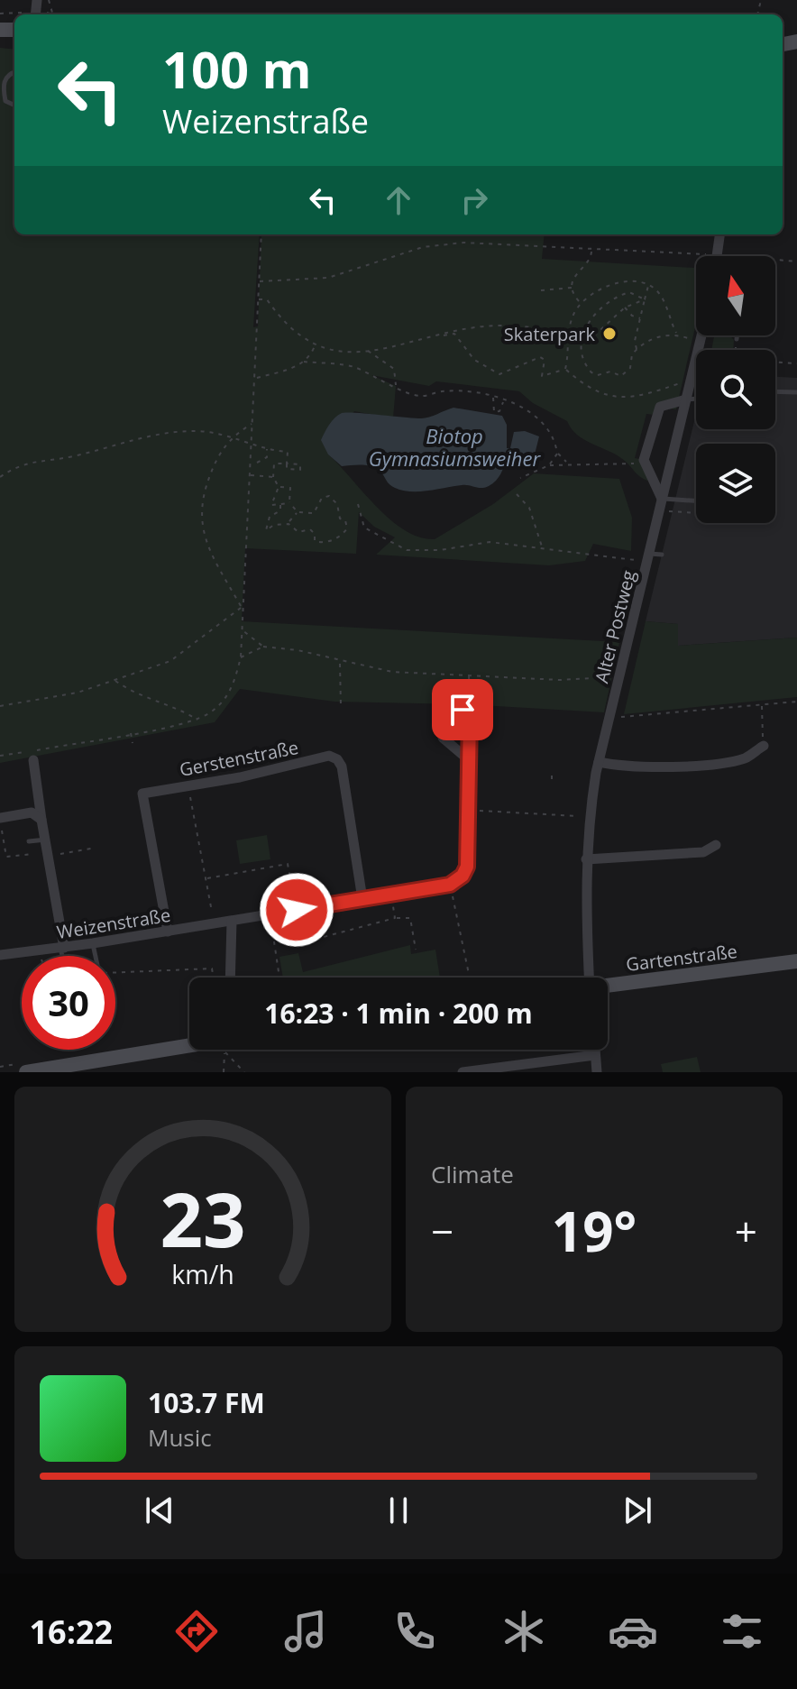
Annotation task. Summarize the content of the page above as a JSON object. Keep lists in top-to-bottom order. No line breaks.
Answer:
{"streets":{"street":["Alter Postweg","Gerstenstraße","Weizenstraße","Gartenstraße"]},"crossings":[["Gerstenstraße","Weizenstraße"]],"water":["Biotop Gymnasiumsweiher"],"places":["Skaterpark"],"north":"top","page":{"turn":["100 m","Weizenstraße"],"limit":"30","trip":"16:23 · 1 min · 200 m","tile":"Climate","heat":["−","19°","+"],"song":["103.7 FM","Music"],"tabs":"16:22","gauge":["23","km/h"]}}
